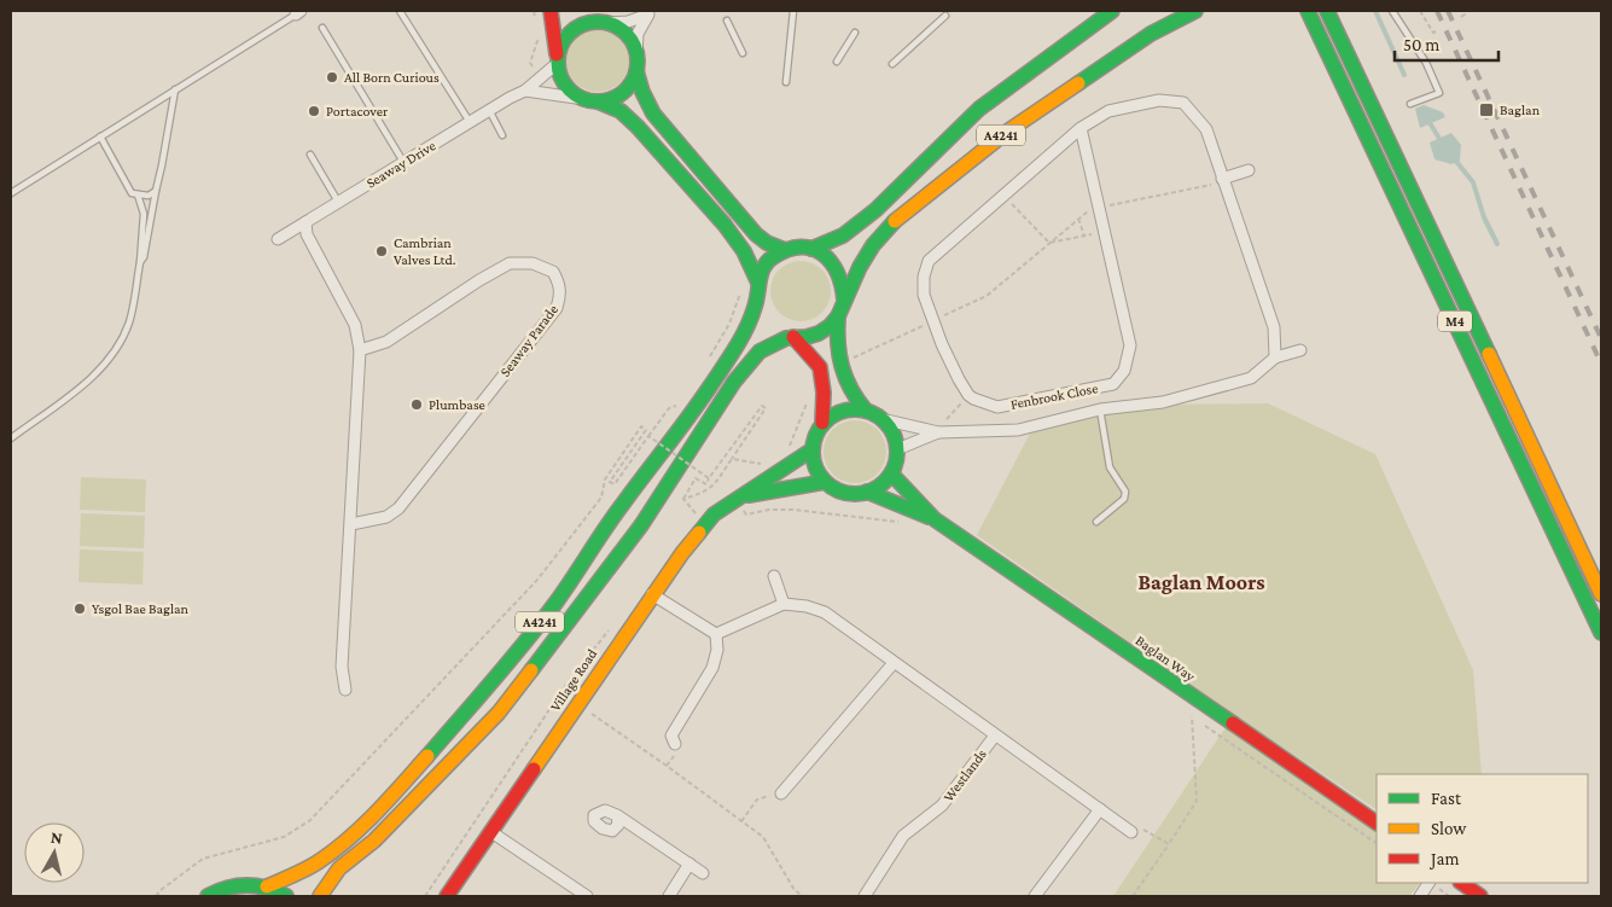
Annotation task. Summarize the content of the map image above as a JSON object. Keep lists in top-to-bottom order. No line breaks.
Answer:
{"streets":{"main road":["A4241","M4","Baglan Way","Village Road"],"street":["Seaway Drive","Seaway Parade","Fenbrook Close","Westlands"]},"crossings":[["Fenbrook Close","Baglan Way"],["Fenbrook Close","Village Road"],["Baglan Way","Village Road"]],"districts":["Baglan Moors"],"places":{"other":["All Born Curious","Portacover","Cambrian Valves Ltd.","Plumbase","Ysgol Bae Baglan"],"transit":["Baglan"]},"legend":["Fast","Slow","Jam"],"scale_bar":"50 m","north":"top"}
